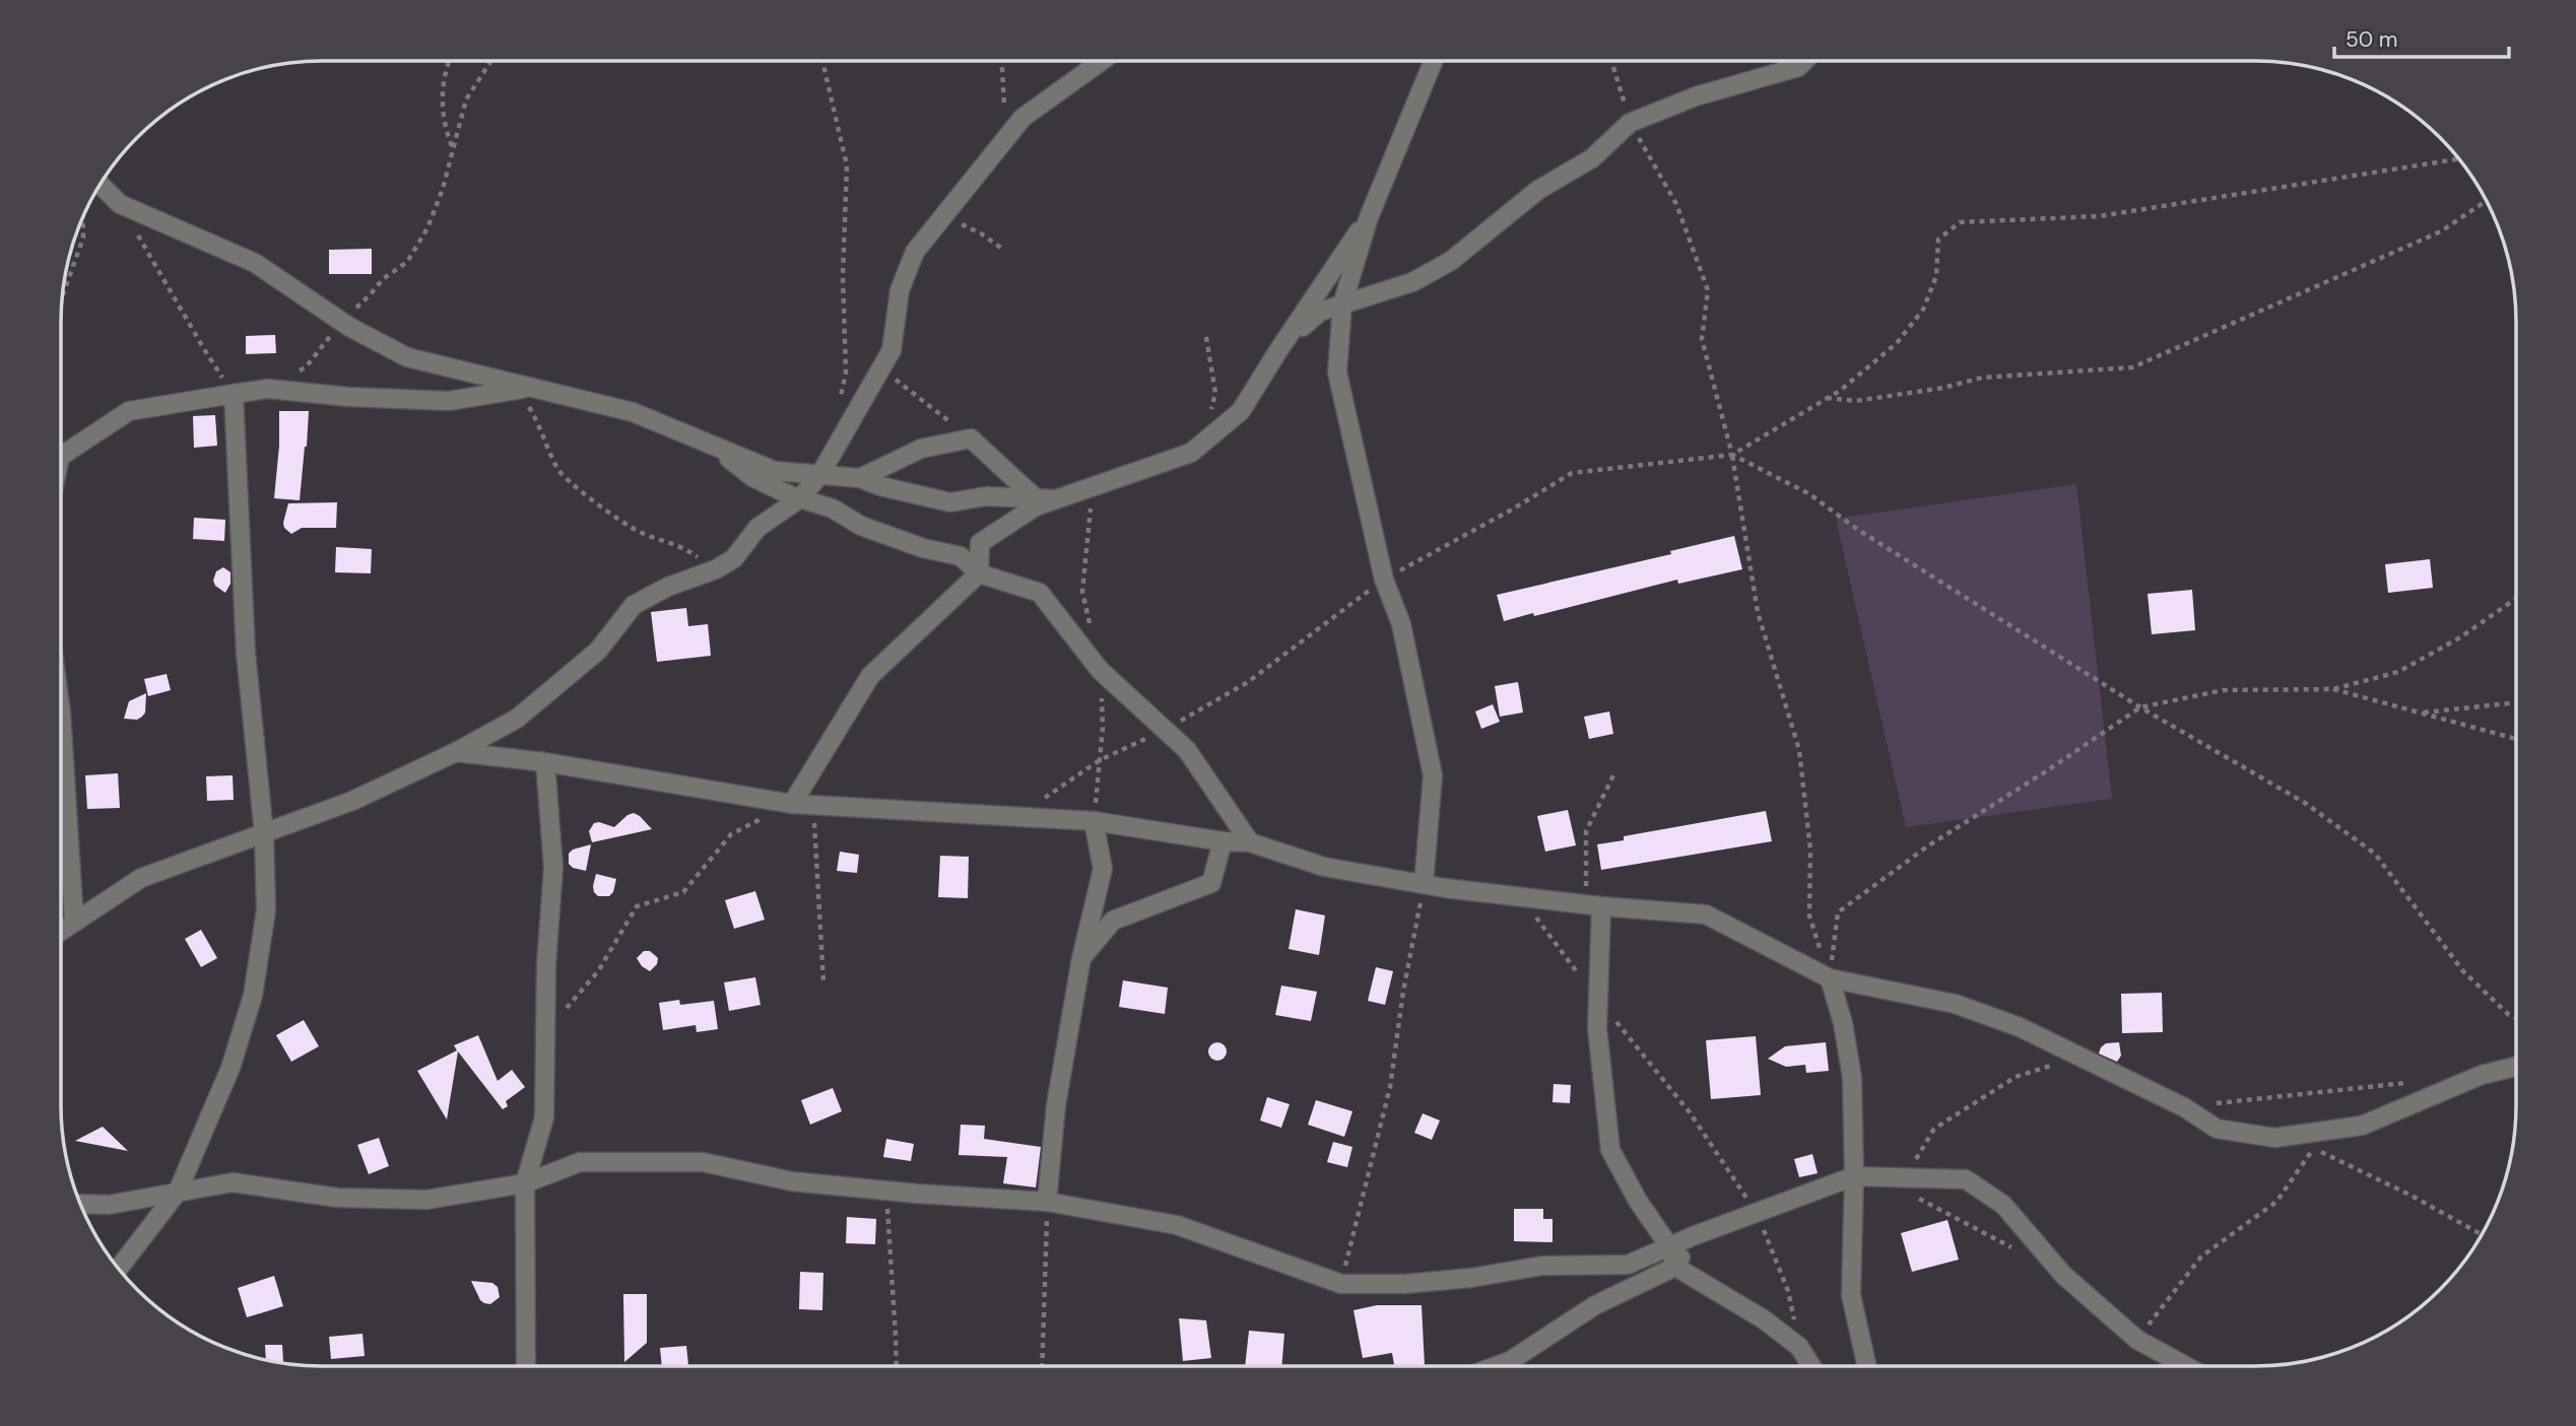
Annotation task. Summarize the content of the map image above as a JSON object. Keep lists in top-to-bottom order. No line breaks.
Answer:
{"scale_bar":"50 m"}
